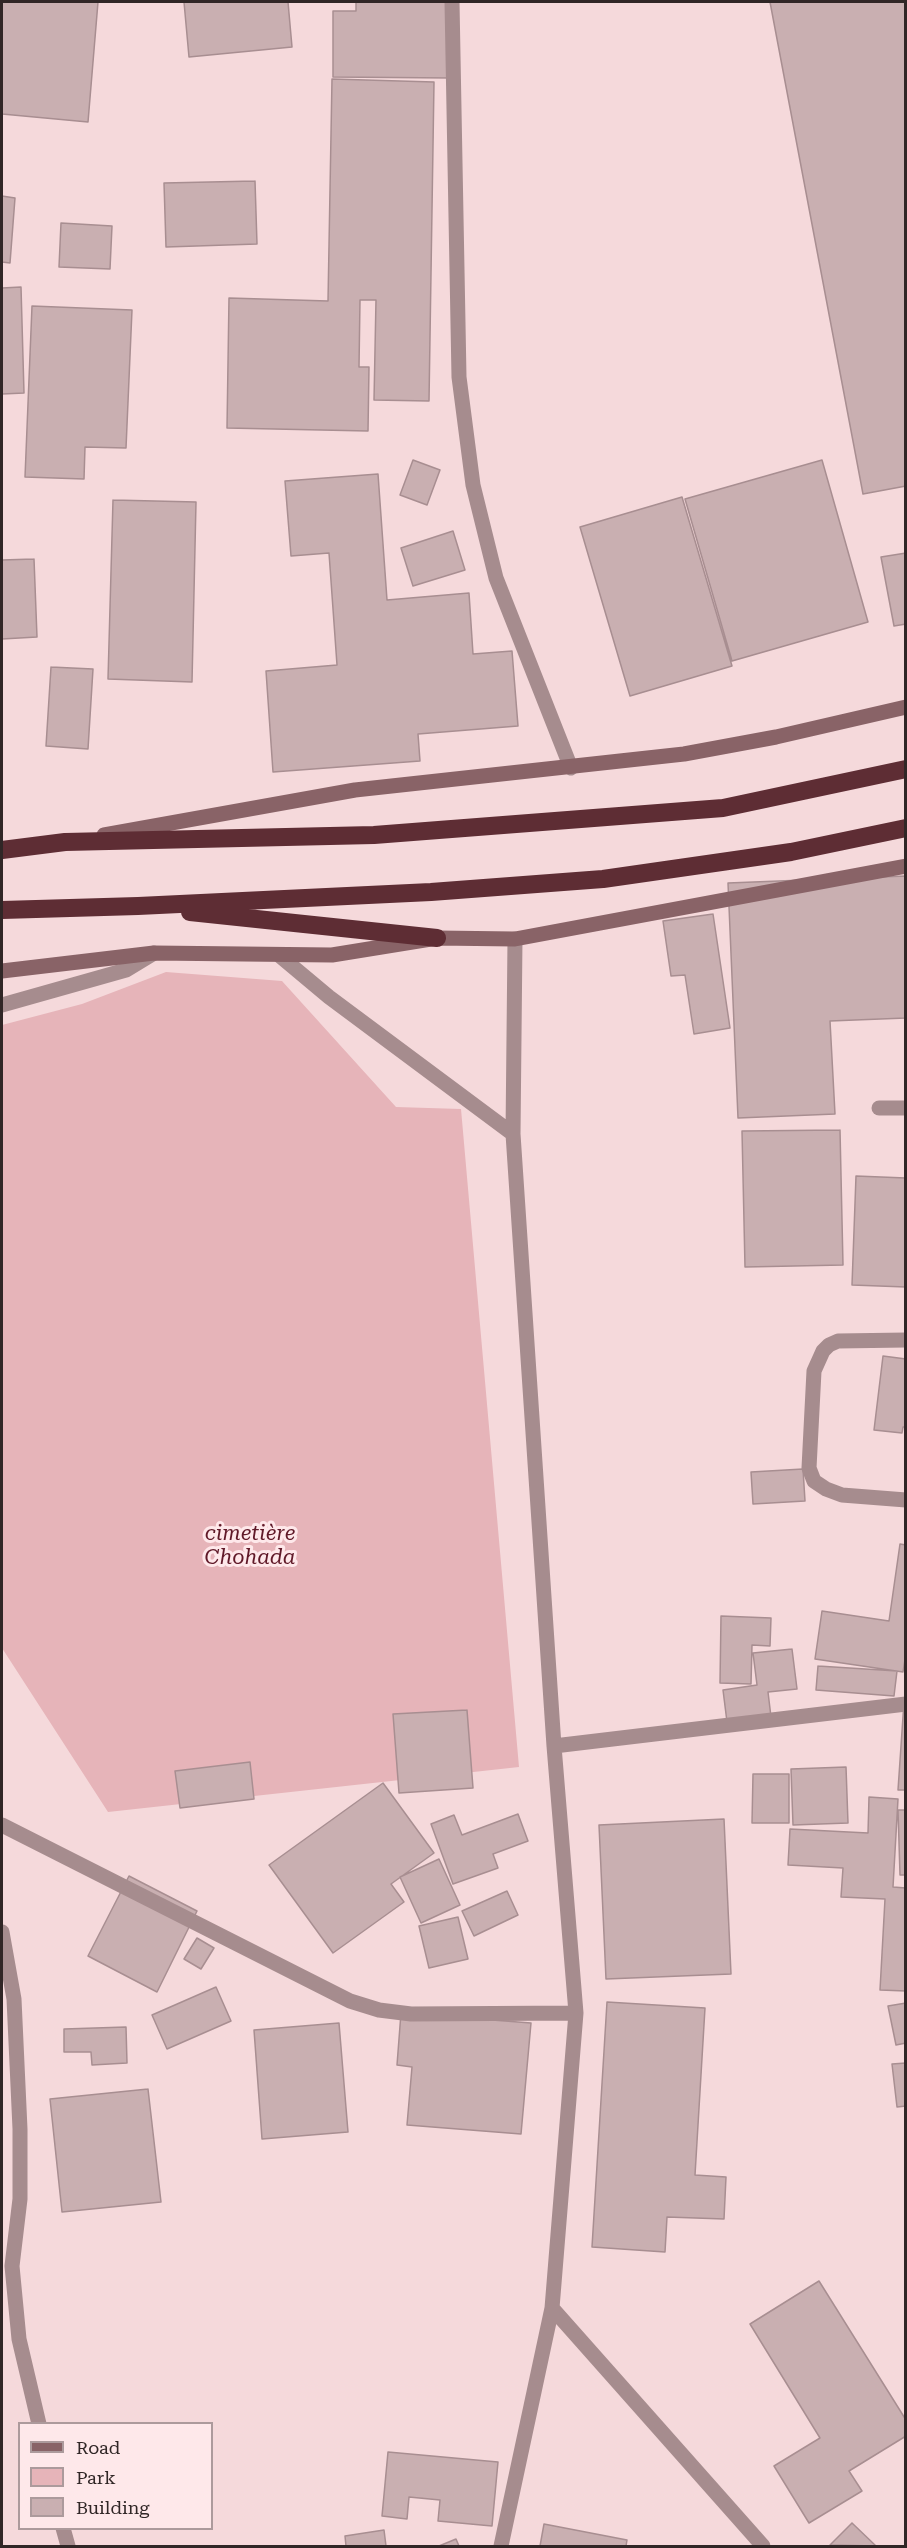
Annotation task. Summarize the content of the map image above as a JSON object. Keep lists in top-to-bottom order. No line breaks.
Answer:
{"parks":["cimetière Chohada"],"legend":["Road","Park","Building"]}
